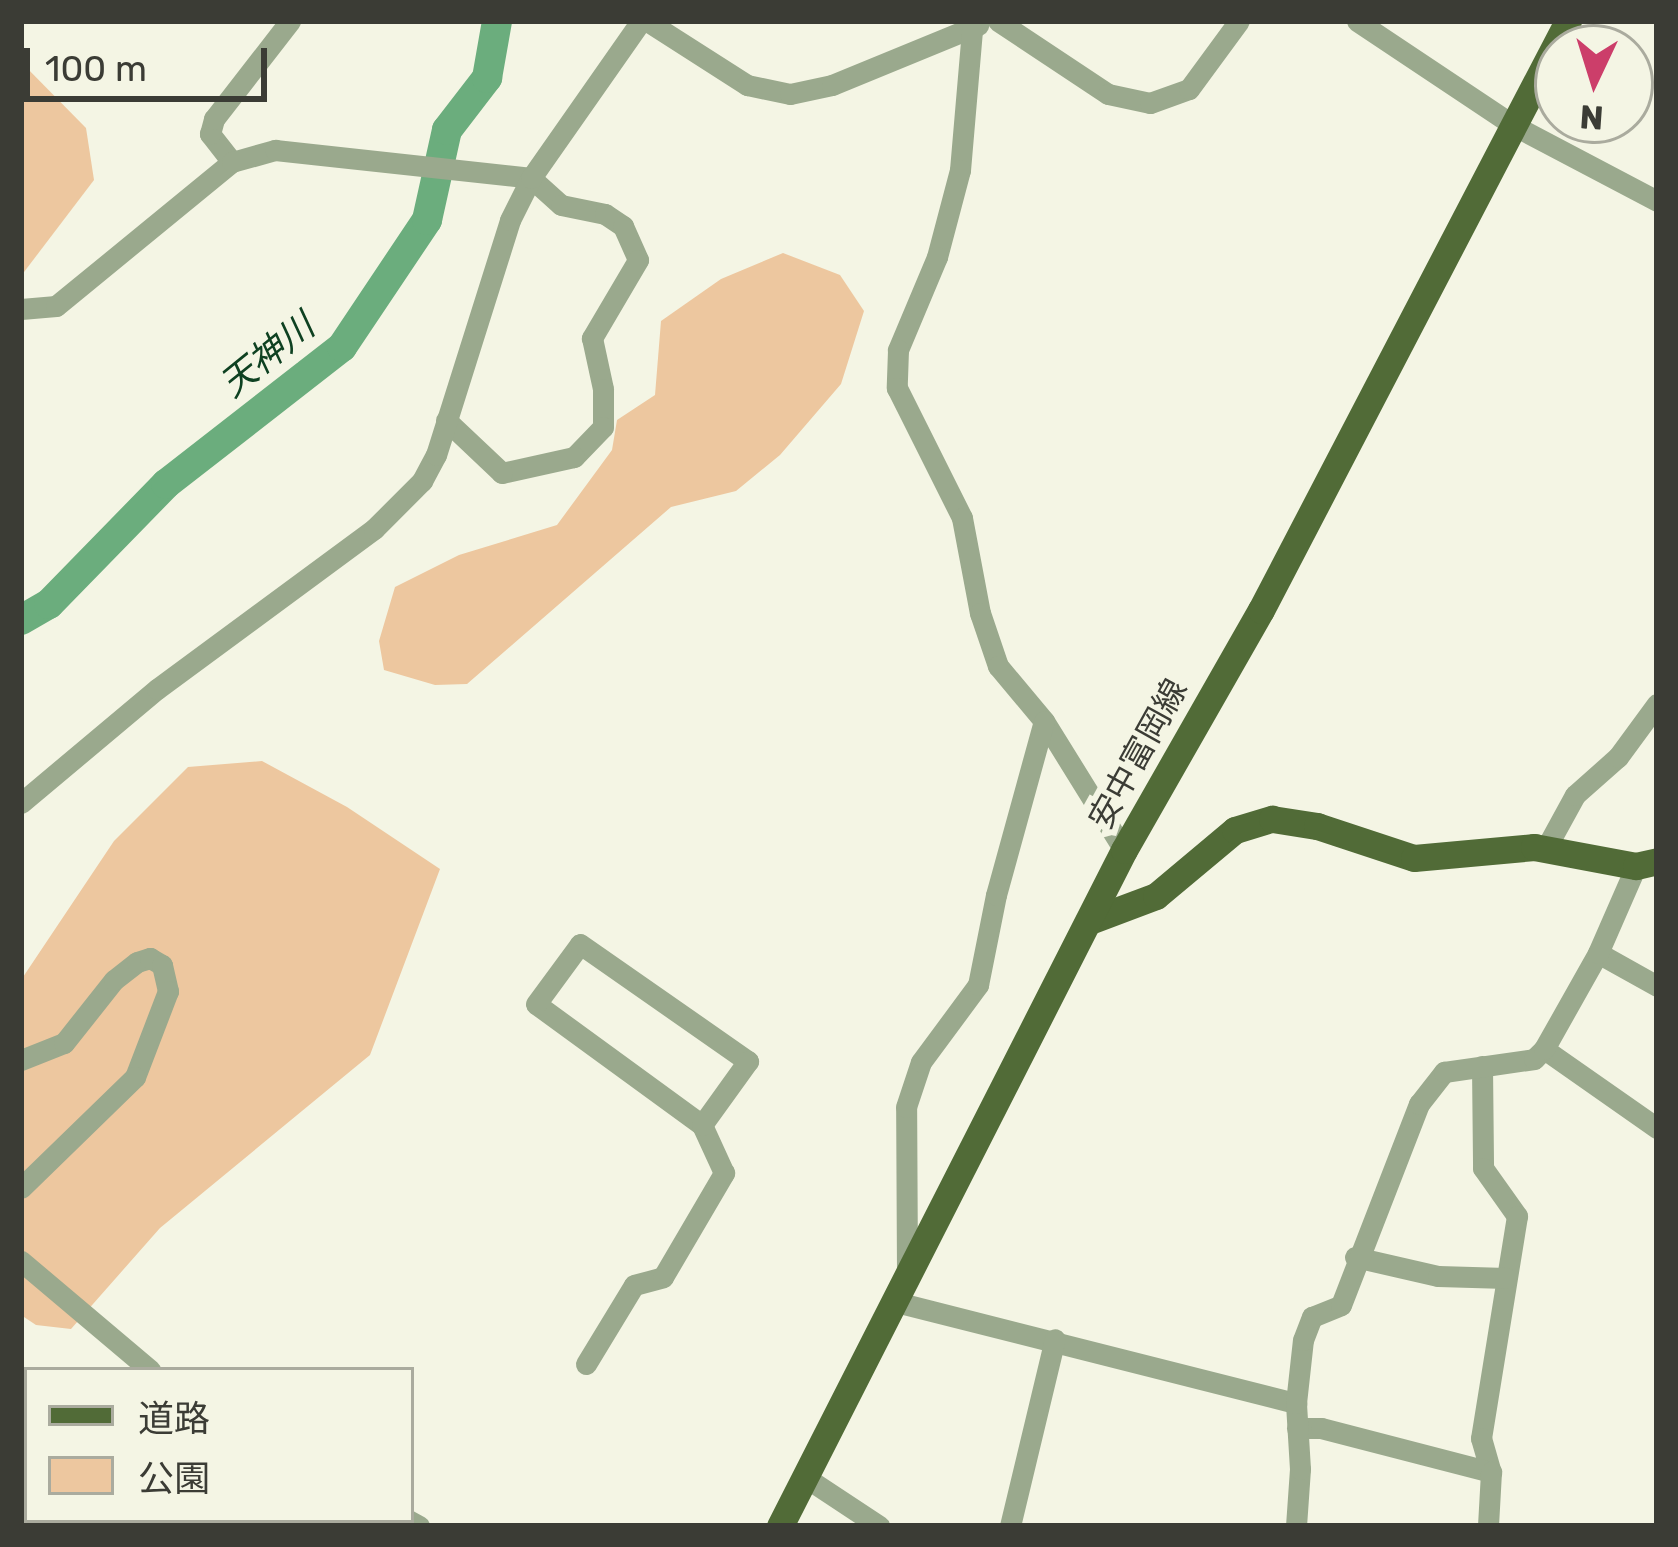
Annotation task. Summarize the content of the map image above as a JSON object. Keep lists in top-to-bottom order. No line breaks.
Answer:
{"streets":{"main road":["安中富岡線"]},"water":["天神川"],"legend":["道路","公園"],"scale_bar":"100 m","north":"bottom"}
